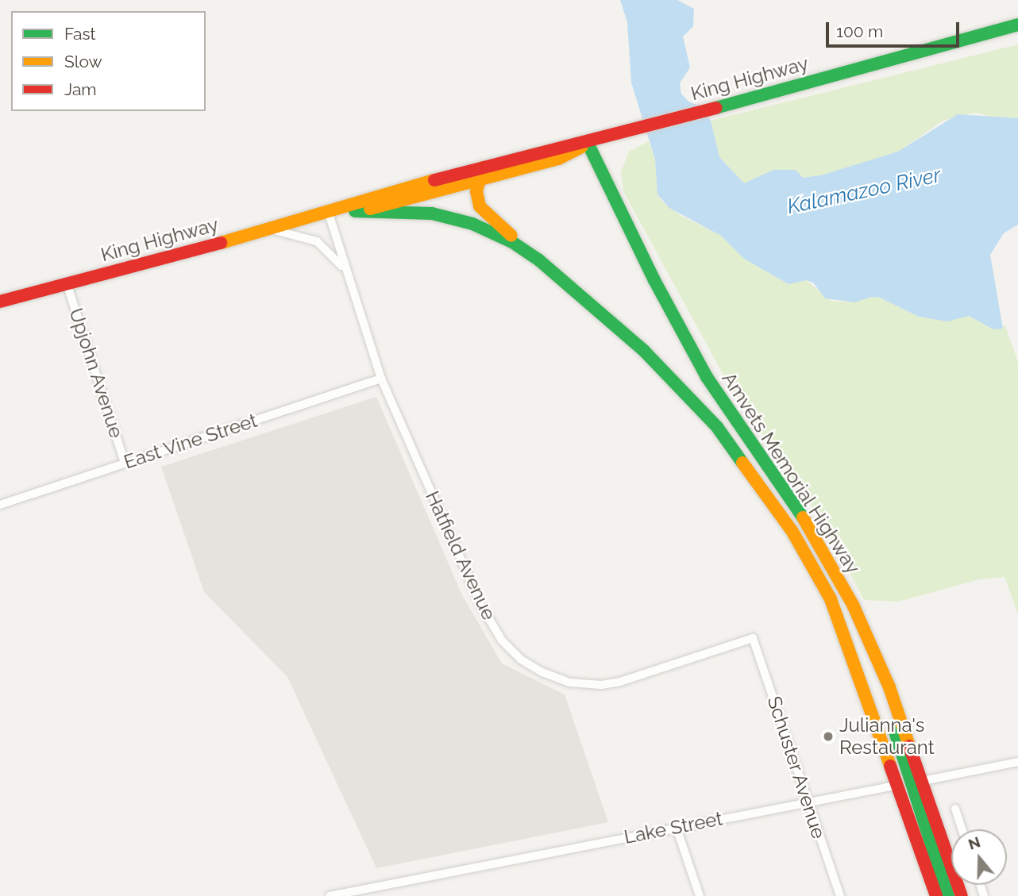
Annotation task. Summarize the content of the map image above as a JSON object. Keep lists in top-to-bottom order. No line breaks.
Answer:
{"streets":{"main road":["King Highway","Amvets Memorial Highway"],"street":["Upjohn Avenue","East Vine Street","Hatfield Avenue","Schuster Avenue","Lake Street"]},"crossings":[["King Highway","Upjohn Avenue"],["King Highway","Amvets Memorial Highway"],["King Highway","Hatfield Avenue"],["Upjohn Avenue","East Vine Street"],["East Vine Street","Hatfield Avenue"],["Amvets Memorial Highway","Lake Street"],["Hatfield Avenue","Schuster Avenue"],["Schuster Avenue","Lake Street"]],"water":["Kalamazoo River"],"places":["Julianna's Restaurant"],"legend":["Fast","Slow","Jam"],"scale_bar":"100 m","north":"top"}
